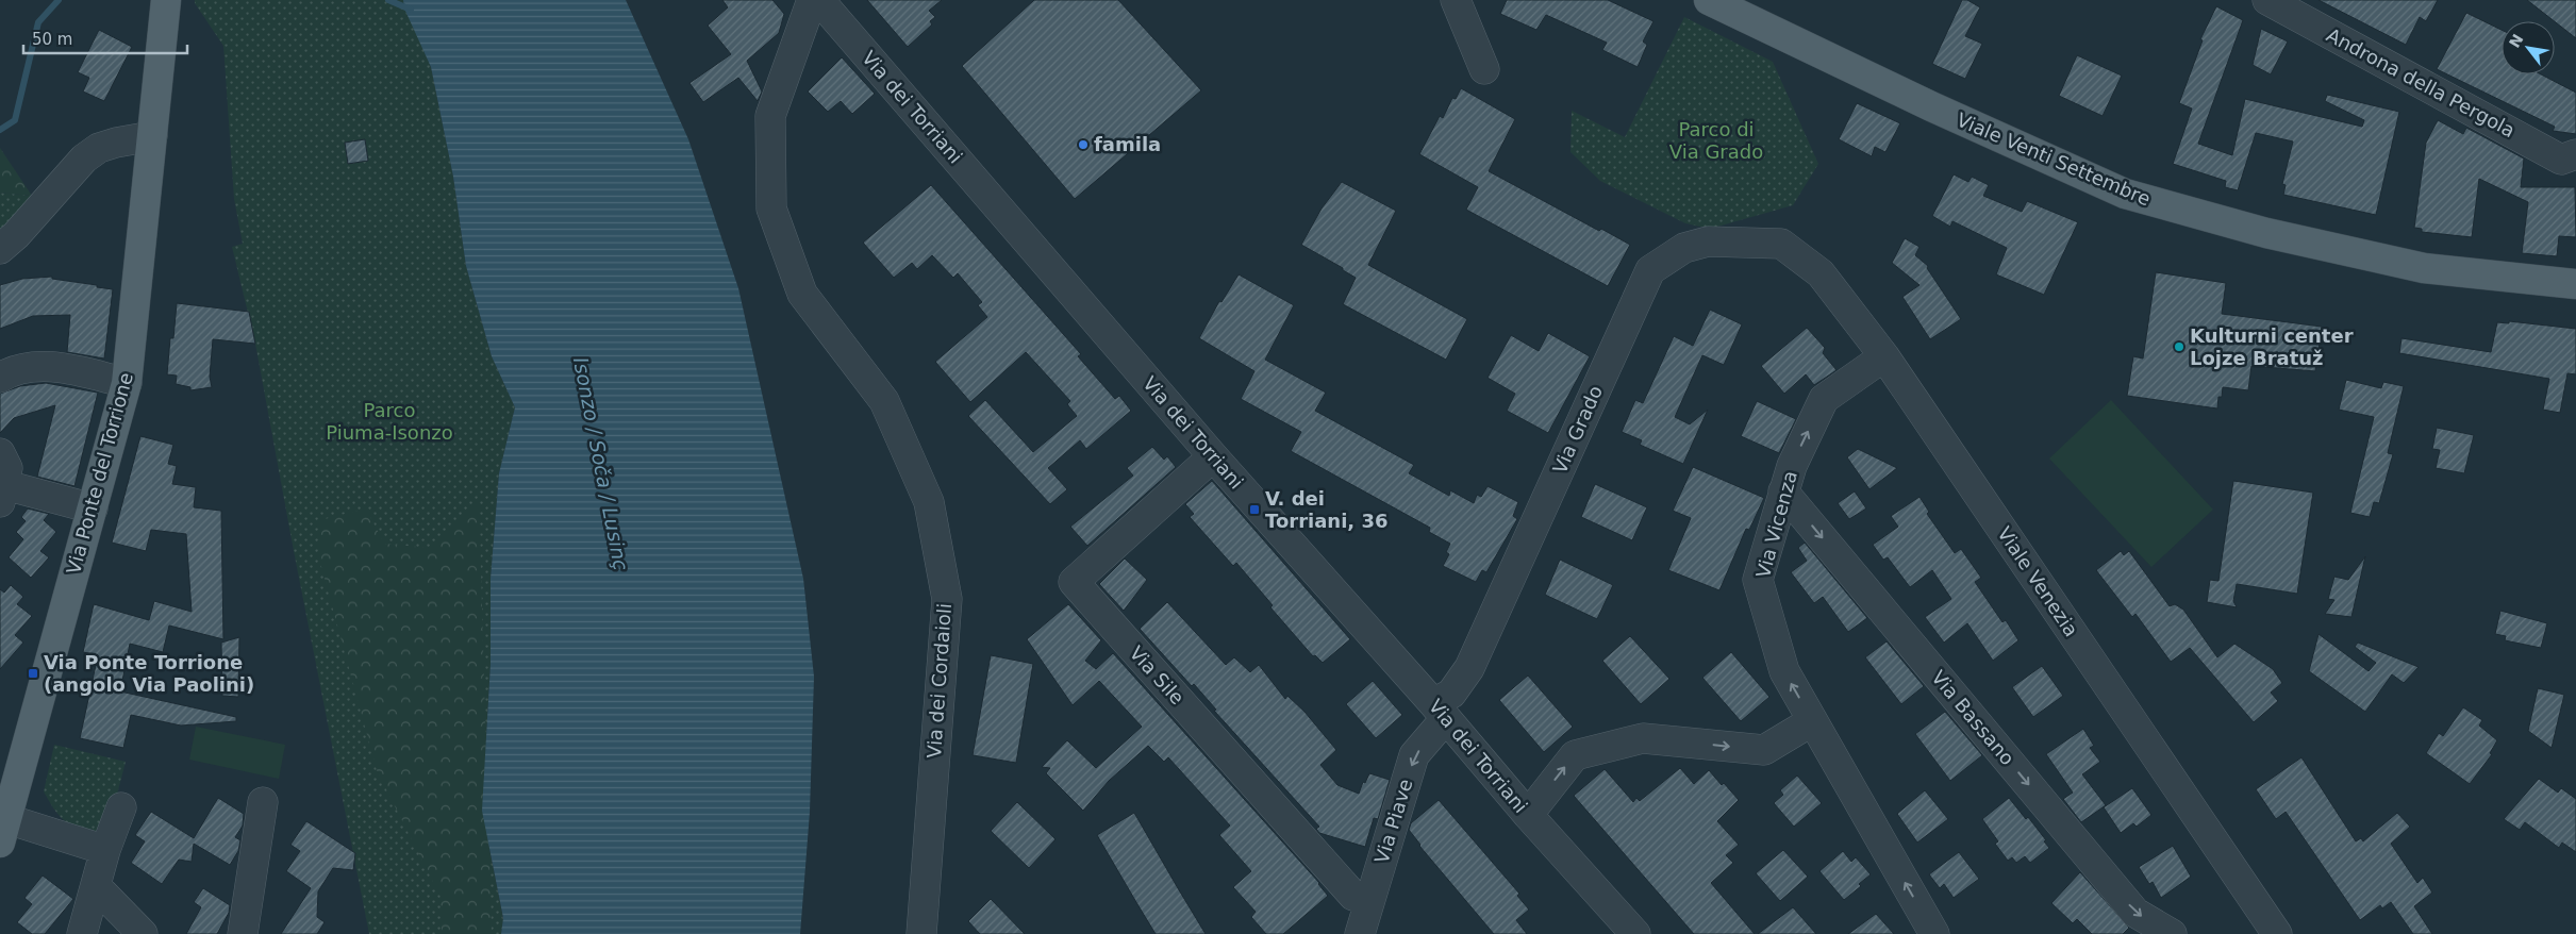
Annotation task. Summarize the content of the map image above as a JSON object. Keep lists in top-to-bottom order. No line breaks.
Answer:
{"streets":{"main road":["Viale Venti Settembre","Via Ponte del Torrione"],"street":["Androna della Pergola","Via dei Torriani","Via Grado","Via Vicenza","Viale Venezia","Via Sile","Via dei Cordaioli","Via Bassano","Via Piave"]},"crossings":[["Via dei Torriani","Via Grado"],["Via dei Torriani","Via Sile"],["Via dei Torriani","Via Piave"],["Via Grado","Viale Venezia"],["Via Grado","Via Piave"],["Via Vicenza","Viale Venezia"],["Via Vicenza","Via Bassano"],["Via Sile","Via Piave"]],"one_way":["Via Vicenza","Via Bassano","Via Piave"],"water":["Isonzo / Soča / Lusinç"],"parks":["Parco di Via Grado","Parco Piuma-Isonzo"],"places":{"other":["famila","Kulturni center Lojze Bratuž"],"transit":["V. dei Torriani, 36","Via Ponte Torrione (angolo Via Paolini)"]},"scale_bar":"50 m","north":"top left"}
